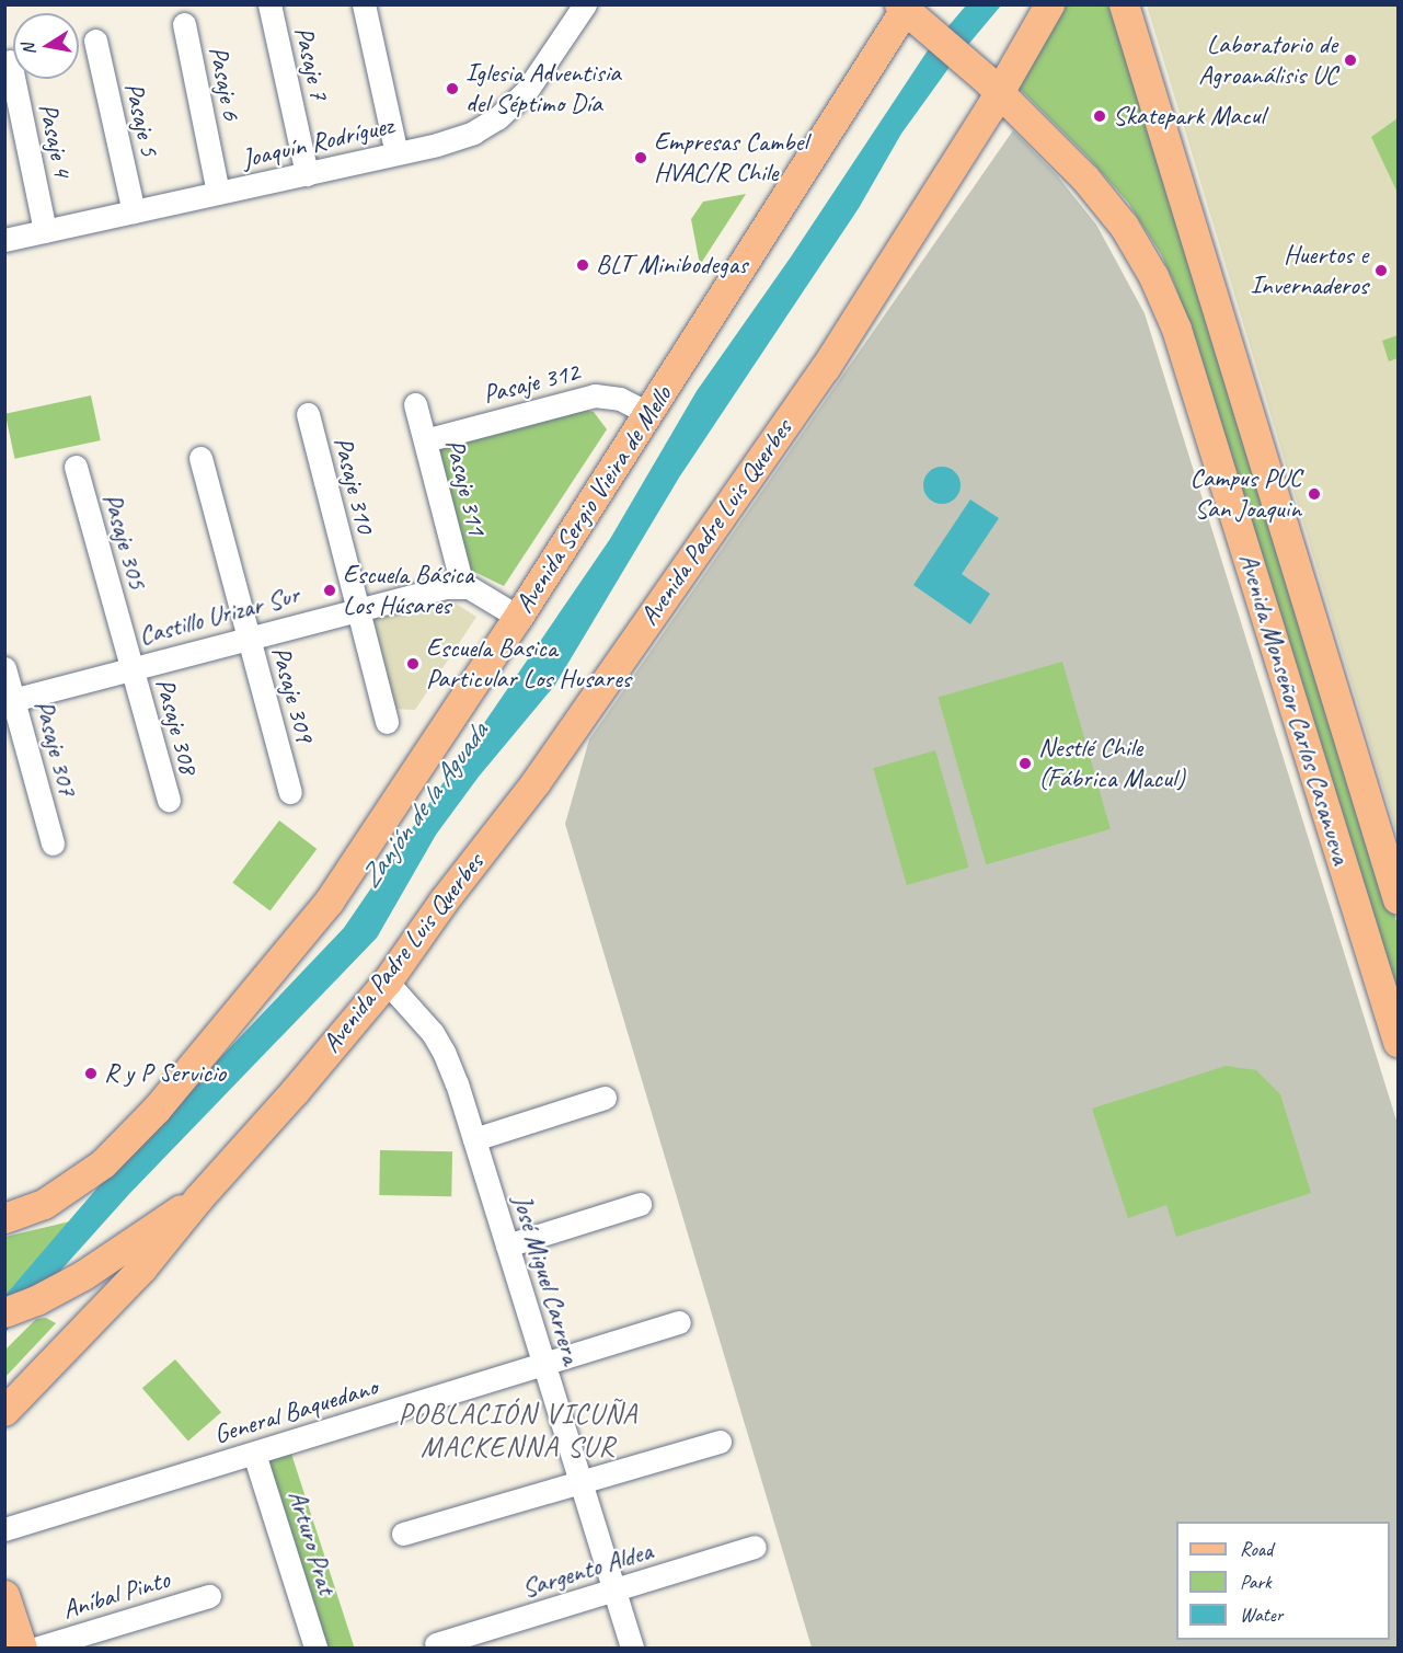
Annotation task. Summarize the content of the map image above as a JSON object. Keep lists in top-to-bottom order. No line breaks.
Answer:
{"streets":{"main road":["Avenida Sergio Vieira de Mello","Avenida Padre Luis Querbes","Avenida Monseñor Carlos Casanueva"],"street":["Pasaje 7","Pasaje 6","Pasaje 5","Pasaje 4","Joaquín Rodríguez","Pasaje 312","Pasaje 310","Pasaje 311","Pasaje 305","Castillo Urizar Sur","Pasaje 309","Pasaje 308","Pasaje 307","José Miguel Carrera","General Baquedano","Arturo Prat","Sargento Aldea","Aníbal Pinto"]},"crossings":[["Pasaje 7","Joaquín Rodríguez"],["Pasaje 6","Joaquín Rodríguez"],["Pasaje 5","Joaquín Rodríguez"],["Pasaje 4","Joaquín Rodríguez"],["Pasaje 312","Pasaje 311"],["Pasaje 312","Avenida Sergio Vieira de Mello"],["Pasaje 310","Castillo Urizar Sur"],["Pasaje 311","Castillo Urizar Sur"],["Avenida Sergio Vieira de Mello","Avenida Monseñor Carlos Casanueva"],["Avenida Padre Luis Querbes","Avenida Monseñor Carlos Casanueva"],["Avenida Padre Luis Querbes","José Miguel Carrera"],["Pasaje 305","Castillo Urizar Sur"],["Pasaje 305","Pasaje 308"],["Castillo Urizar Sur","Pasaje 309"],["Castillo Urizar Sur","Pasaje 308"],["Castillo Urizar Sur","Pasaje 307"],["José Miguel Carrera","General Baquedano"],["José Miguel Carrera","Sargento Aldea"],["General Baquedano","Arturo Prat"]],"districts":["POBLACIÓN VICUÑA MACKENNA SUR"],"water":["Zanjón de la Aguada"],"places":["Laboratorio de Agroanálisis UC","Iglesia Adventisia del Séptimo Día","Skatepark Macul","Empresas Cambel HVAC/R Chile","BLT Minibodegas","Huertos e Invernaderos","Campus PUC San Joaquin","Escuela Básica Los Húsares","Escuela Basica Particular Los Husares","Nestlé Chile (Fábrica Macul)","R y P Servicio"],"legend":["Road","Park","Water"],"north":"left"}
